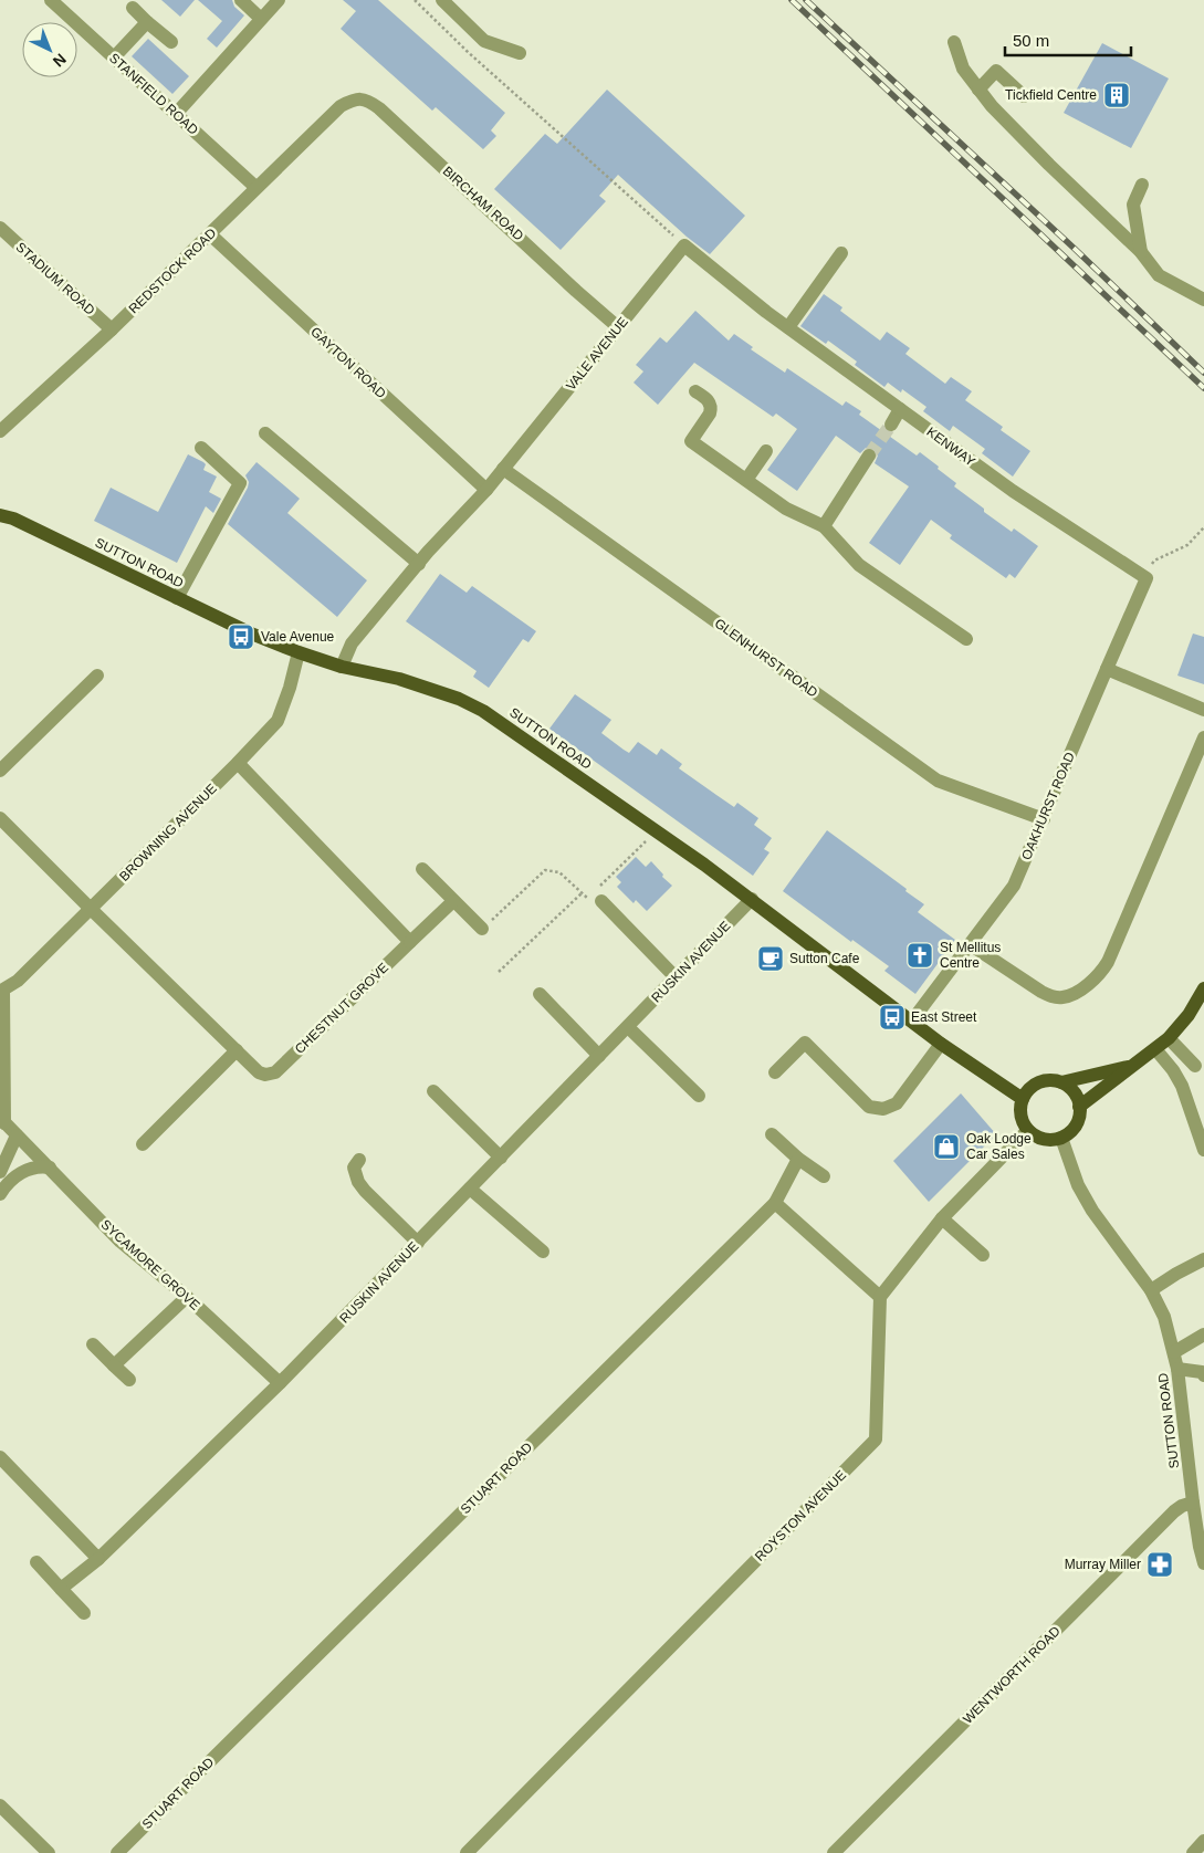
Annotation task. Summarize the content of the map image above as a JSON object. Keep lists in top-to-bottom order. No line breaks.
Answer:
{"streets":{"main road":["SUTTON ROAD"],"street":["STANFIELD ROAD","BIRCHAM ROAD","REDSTOCK ROAD","STADIUM ROAD","VALE AVENUE","GAYTON ROAD","KENWAY","GLENHURST ROAD","OAKHURST ROAD","BROWNING AVENUE","RUSKIN AVENUE","CHESTNUT GROVE","SYCAMORE GROVE","STUART ROAD","ROYSTON AVENUE","WENTWORTH ROAD"]},"crossings":[["STANFIELD ROAD","REDSTOCK ROAD"],["BIRCHAM ROAD","REDSTOCK ROAD"],["BIRCHAM ROAD","VALE AVENUE"],["REDSTOCK ROAD","STADIUM ROAD"],["REDSTOCK ROAD","GAYTON ROAD"],["VALE AVENUE","GAYTON ROAD"],["VALE AVENUE","KENWAY"],["VALE AVENUE","SUTTON ROAD"],["VALE AVENUE","GLENHURST ROAD"],["SUTTON ROAD","OAKHURST ROAD"],["SUTTON ROAD","BROWNING AVENUE"],["SUTTON ROAD","RUSKIN AVENUE"],["SUTTON ROAD","WENTWORTH ROAD"],["GLENHURST ROAD","OAKHURST ROAD"],["BROWNING AVENUE","CHESTNUT GROVE"],["BROWNING AVENUE","SYCAMORE GROVE"],["RUSKIN AVENUE","SYCAMORE GROVE"]],"places":{"building":["Tickfield Centre"],"bus stop":["Vale Avenue","East Street"],"church":["St Mellitus Centre"],"cafe":["Sutton Cafe"],"shop":["Oak Lodge Car Sales"],"pharmacy":["Murray Miller"]},"scale_bar":"50 m","north":"bottom right"}
